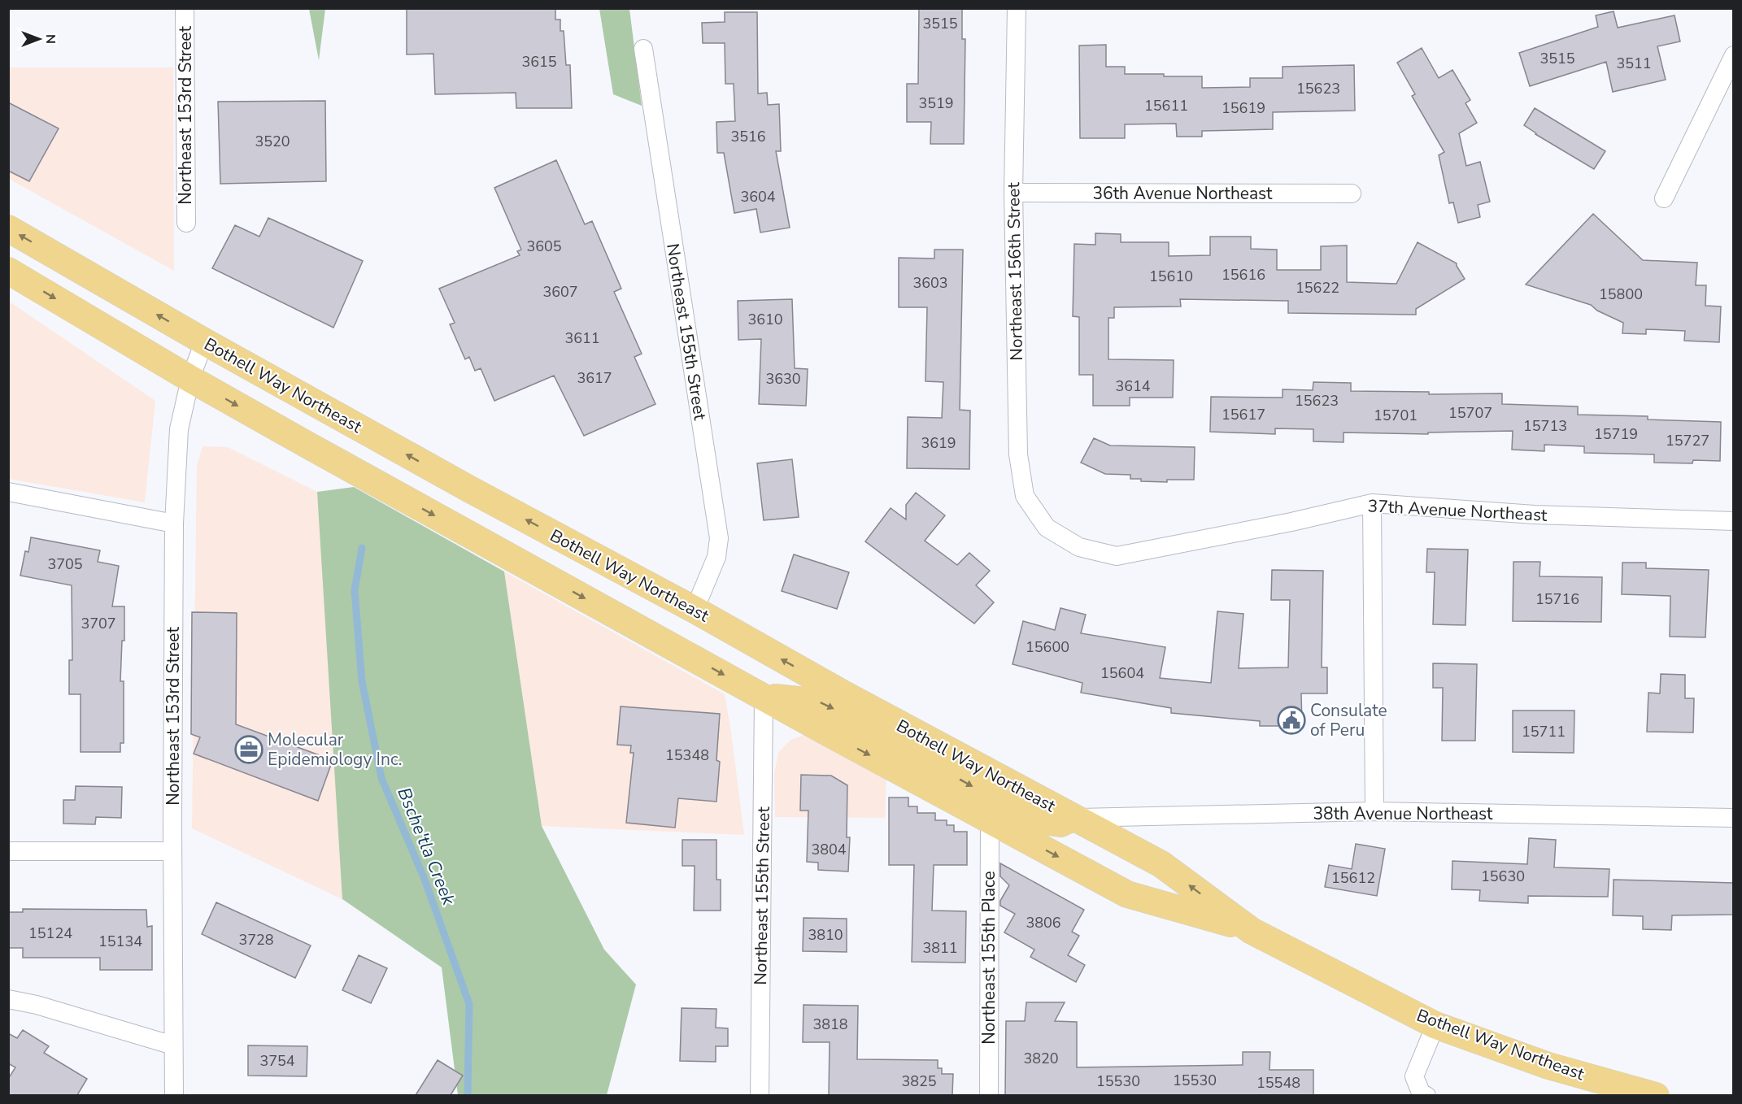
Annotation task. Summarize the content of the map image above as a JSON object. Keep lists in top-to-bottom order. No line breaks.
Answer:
{"streets":{"main road":["Bothell Way Northeast"],"street":["Northeast 153rd Street","36th Avenue Northeast","Northeast 156th Street","Northeast 155th Street","37th Avenue Northeast","38th Avenue Northeast","Northeast 155th Place"]},"crossings":[["Northeast 153rd Street","Bothell Way Northeast"],["36th Avenue Northeast","Northeast 156th Street"],["Northeast 156th Street","37th Avenue Northeast"],["Northeast 155th Street","Bothell Way Northeast"],["Bothell Way Northeast","38th Avenue Northeast"],["Bothell Way Northeast","Northeast 155th Place"]],"water":["Bsche'tla Creek"],"places":{"public building":["Consulate of Peru"],"office":["Molecular Epidemiology Inc."]},"house_numbers":["3515","3515","3615","3511","15623","3519","15611","15619","3516","3520","3604","3605","15616","15610","3603","15622","3607","15800","3610","3611","3617","3630","3614","15623","15707","15617","15701","15713","15719","15727","3619","3705","15716","3707","15600","15604","15711","15348","3804","15630","15612","3806","15124","3810","3728","15134","3811","3818","3820","3754","15530","3825","15530","15548"],"north":"right"}
